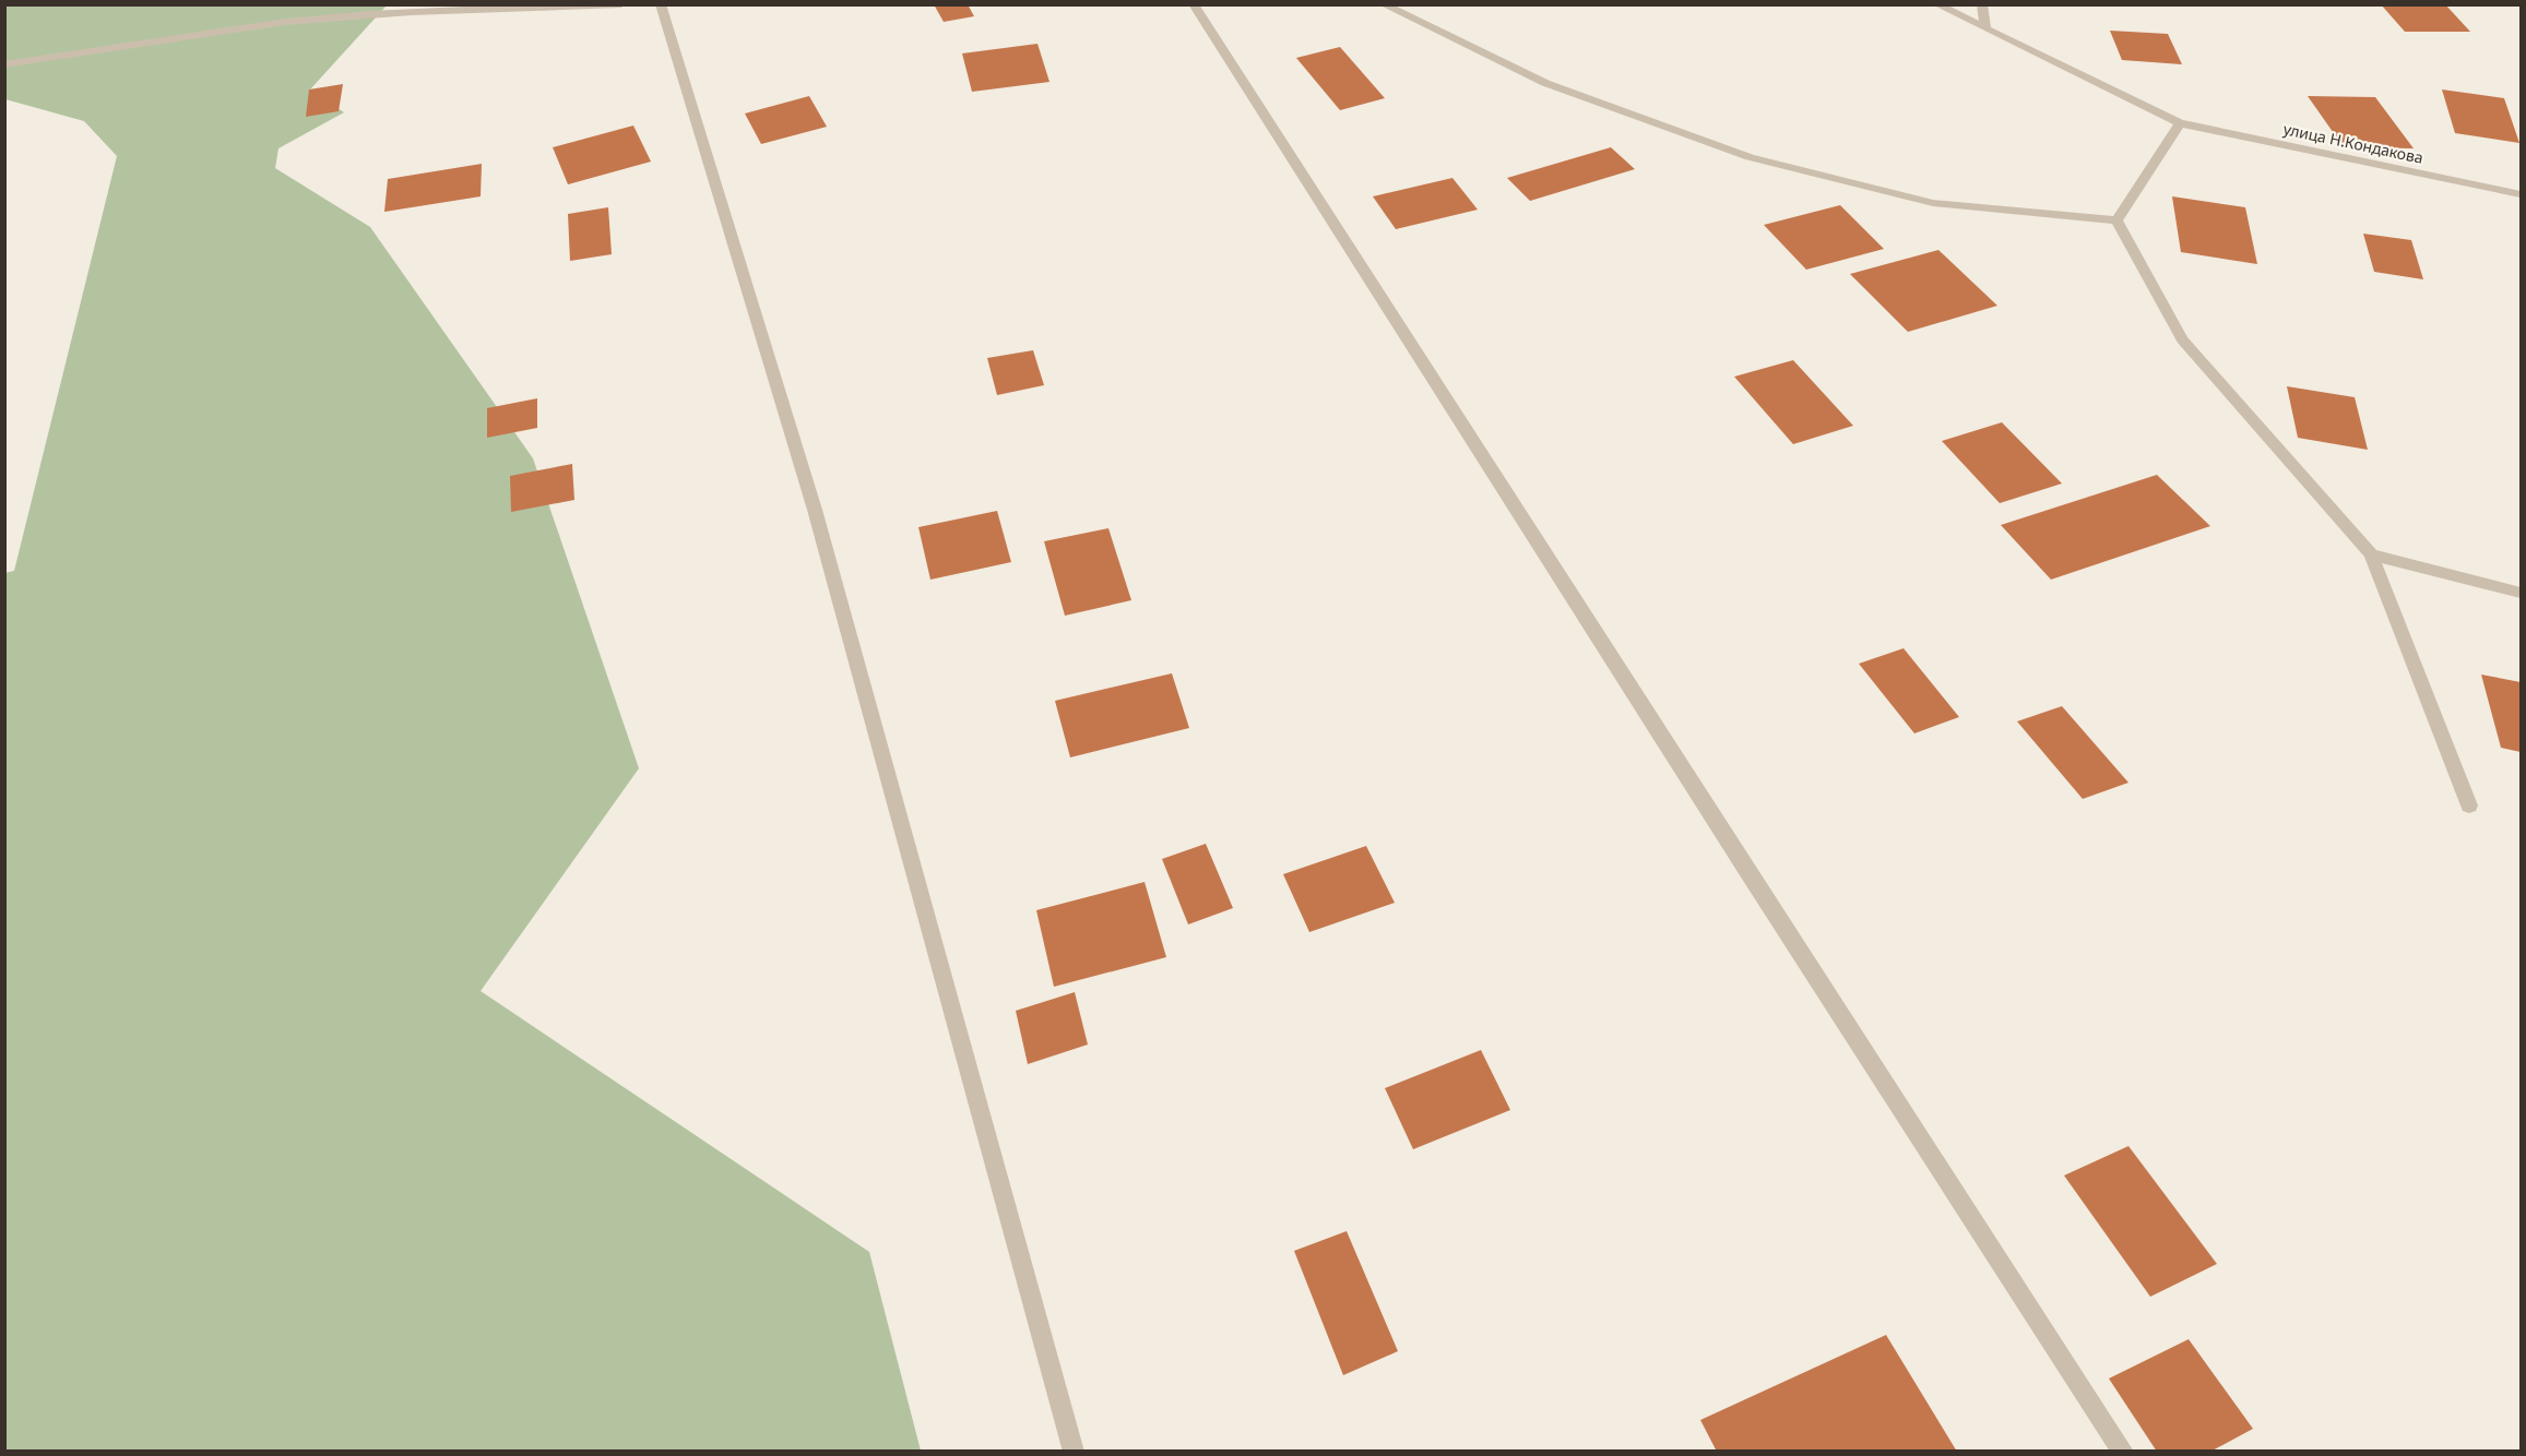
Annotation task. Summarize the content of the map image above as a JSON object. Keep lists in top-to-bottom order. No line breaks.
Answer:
{"streets":{"street":["улица Н.Кондакова"]}}
